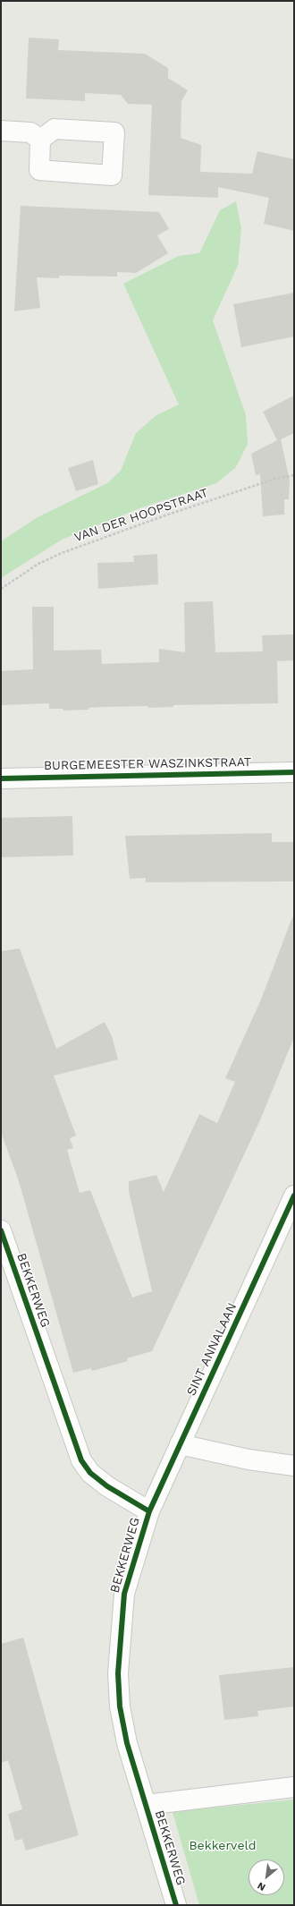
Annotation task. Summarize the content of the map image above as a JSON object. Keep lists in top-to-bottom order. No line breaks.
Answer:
{"streets":{"street":["BURGEMEESTER WASZINKSTRAAT","BEKKERWEG","SINT ANNALAAN"],"path":["VAN DER HOOPSTRAAT"]},"crossings":[["BEKKERWEG","SINT ANNALAAN"]],"parks":["Bekkerveld"],"north":"bottom left"}
